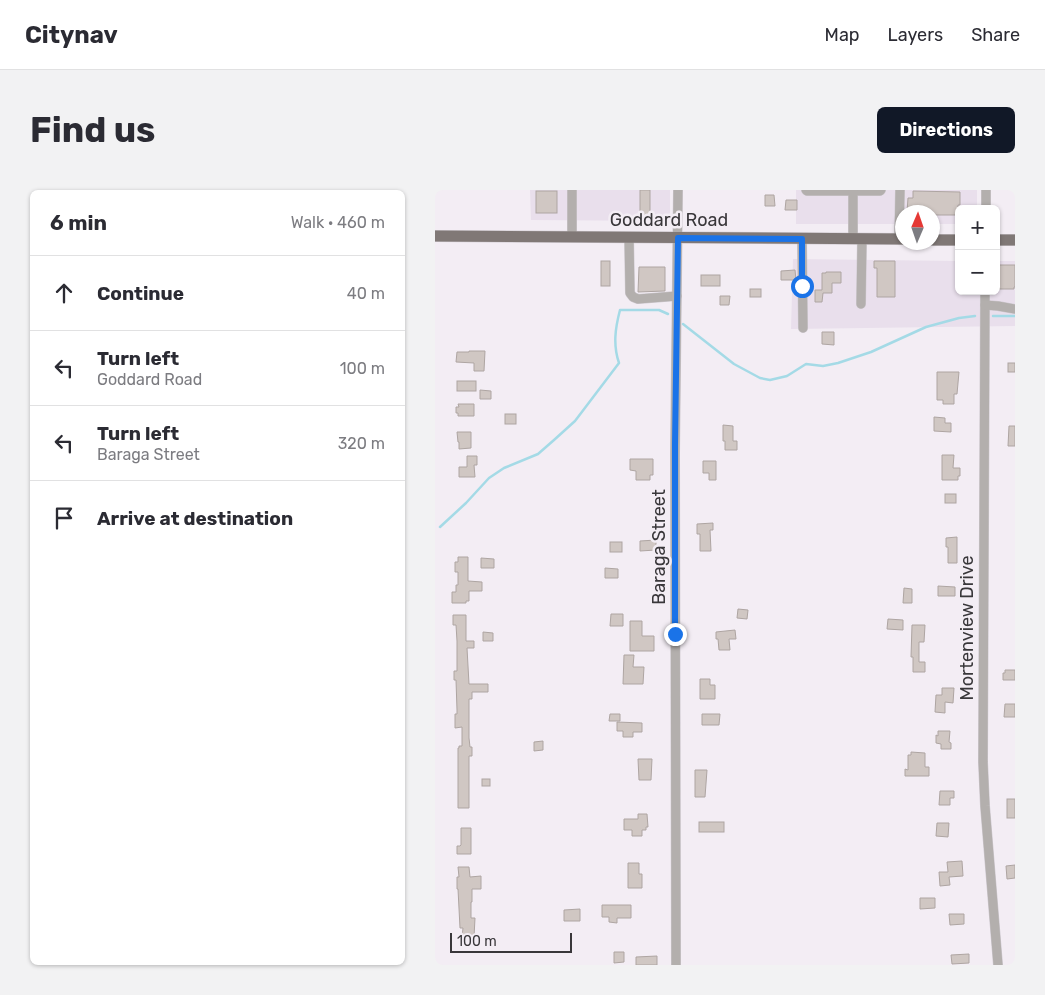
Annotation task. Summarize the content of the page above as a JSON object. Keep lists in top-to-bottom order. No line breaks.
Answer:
{"streets":{"main road":["Goddard Road"],"street":["Baraga Street","Mortenview Drive"]},"crossings":[["Goddard Road","Baraga Street"]],"scale_bar":"100 m","north":"top","page":{"header":"Citynav","nav":["Map","Layers","Share"],"buttons":"Directions","title":"Find us","heading":["6 min","Walk · 460 m"],"map_buttons":["+","−"],"list":[["Continue","40 m"],["Turn left","Goddard Road","100 m"],["Turn left","Baraga Street","320 m"],"Arrive at destination"],"scale":"100 m"}}
